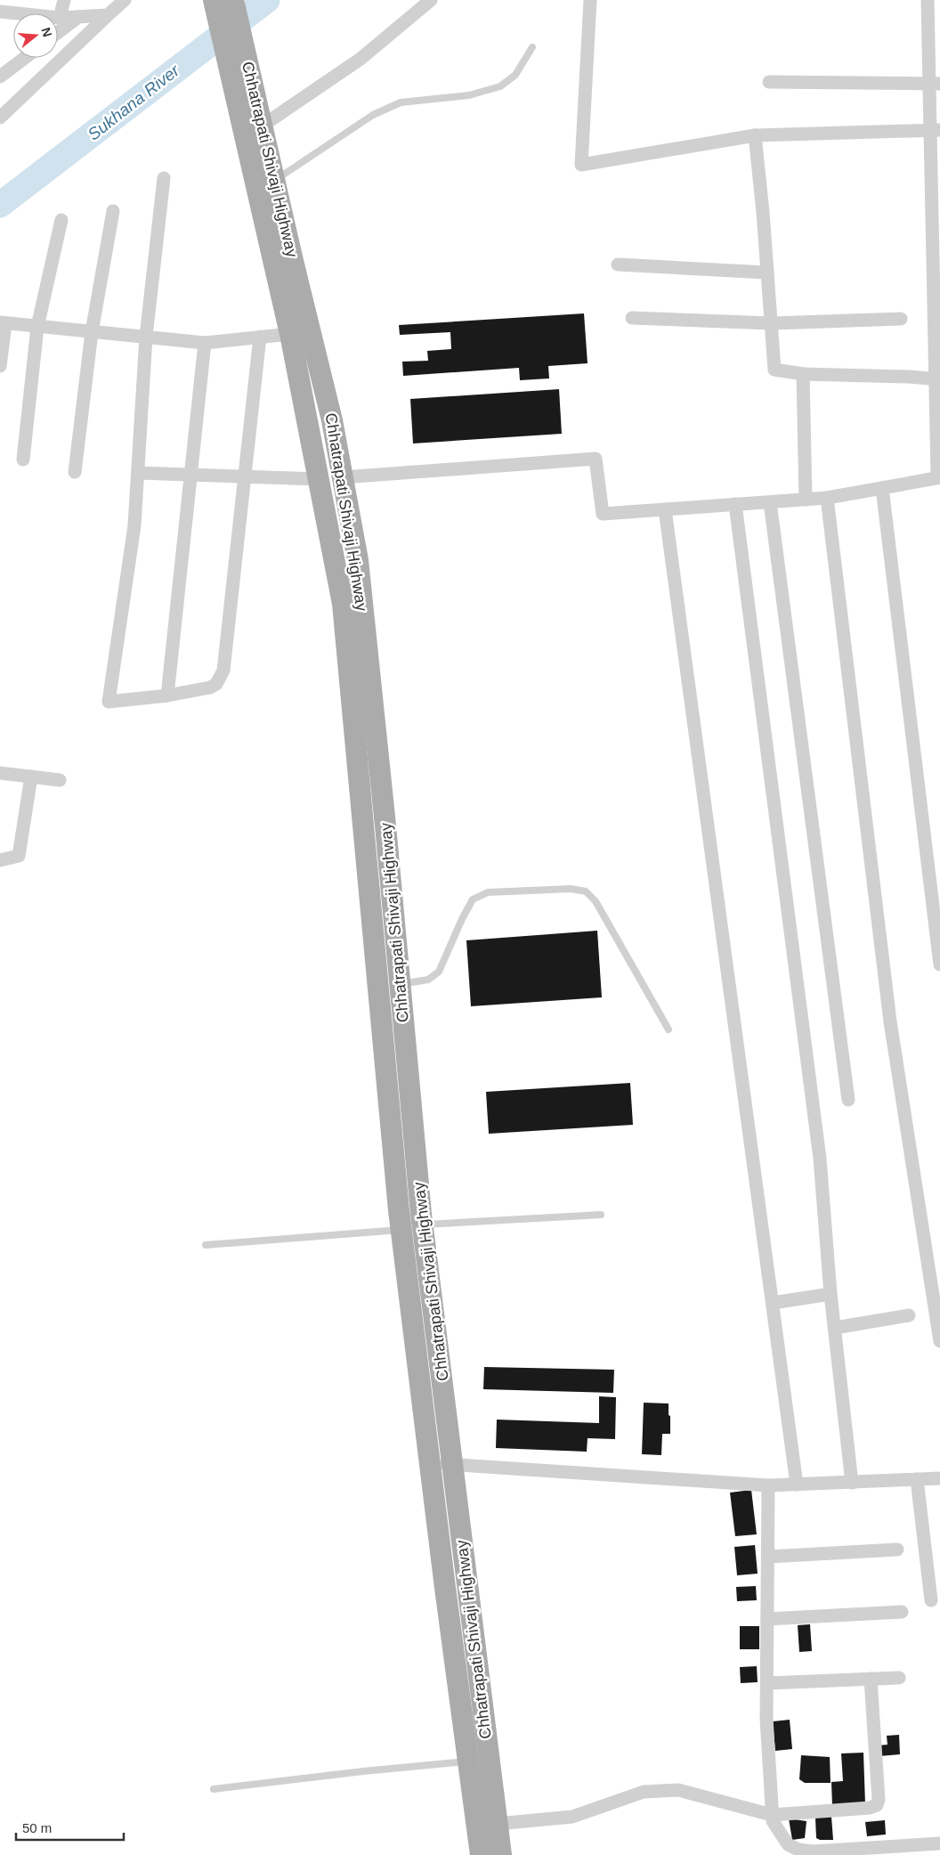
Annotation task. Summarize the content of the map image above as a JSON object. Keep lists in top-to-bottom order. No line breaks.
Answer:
{"streets":{"main road":["Chhatrapati Shivaji Highway"]},"water":["Sukhana River"],"scale_bar":"50 m","north":"right"}
